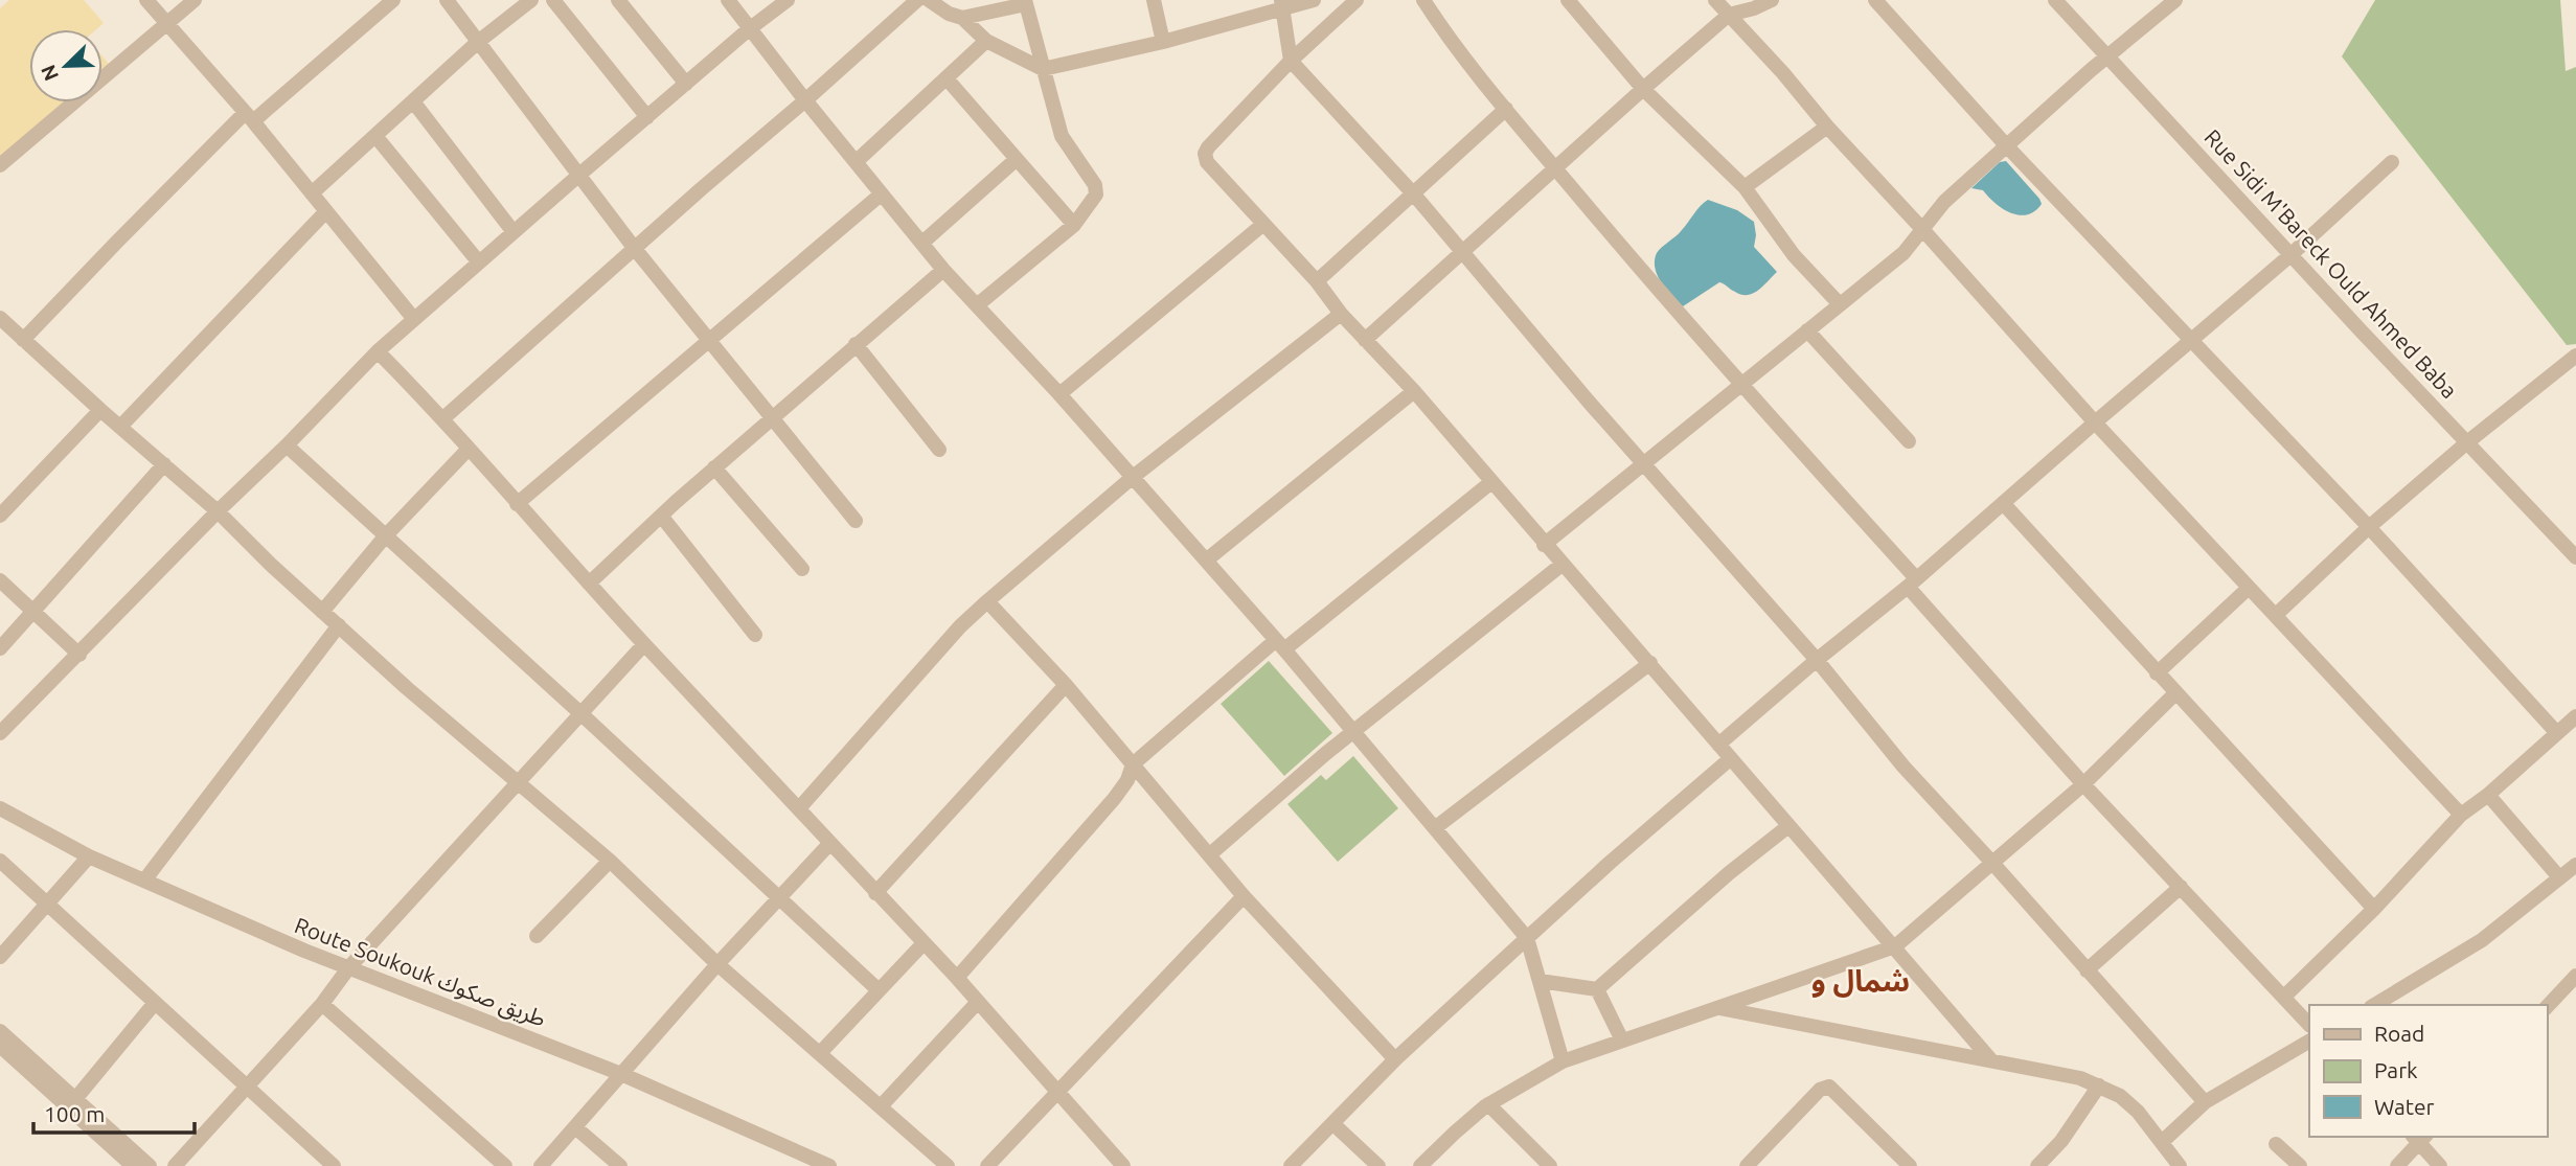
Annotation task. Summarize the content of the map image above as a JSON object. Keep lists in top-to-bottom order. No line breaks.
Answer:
{"streets":{"street":["Rue Sidi M'Bareck Ould Ahmed Baba","Route Soukouk طريق صكوك"]},"districts":["شمال و"],"legend":["Road","Park","Water"],"scale_bar":"100 m","north":"bottom left"}
